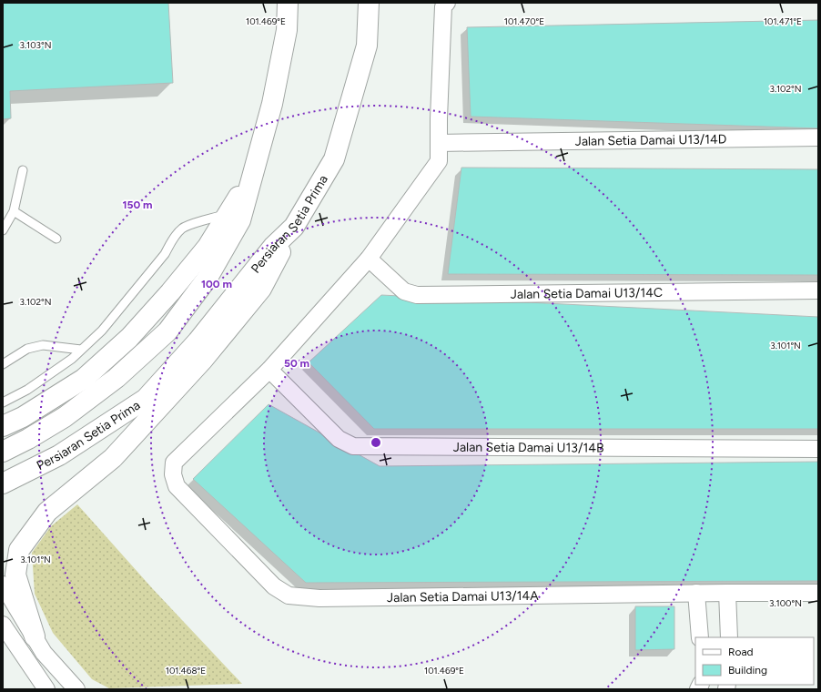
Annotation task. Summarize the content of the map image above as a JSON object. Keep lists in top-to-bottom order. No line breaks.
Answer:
{"streets":{"street":["Jalan Setia Damai U13/14D","Persiaran Setia Prima","Jalan Setia Damai U13/14C","Jalan Setia Damai U13/14B","Jalan Setia Damai U13/14A"]},"crossings":[["Jalan Setia Damai U13/14B","Jalan Setia Damai U13/14A"]],"legend":["Road","Building"],"coordinates":["101.469°E","101.470°E","101.471°E","3.103°N","3.102°N","3.101°N","3.100°N","101.468°E"],"rings":["150 m","100 m","50 m"]}
